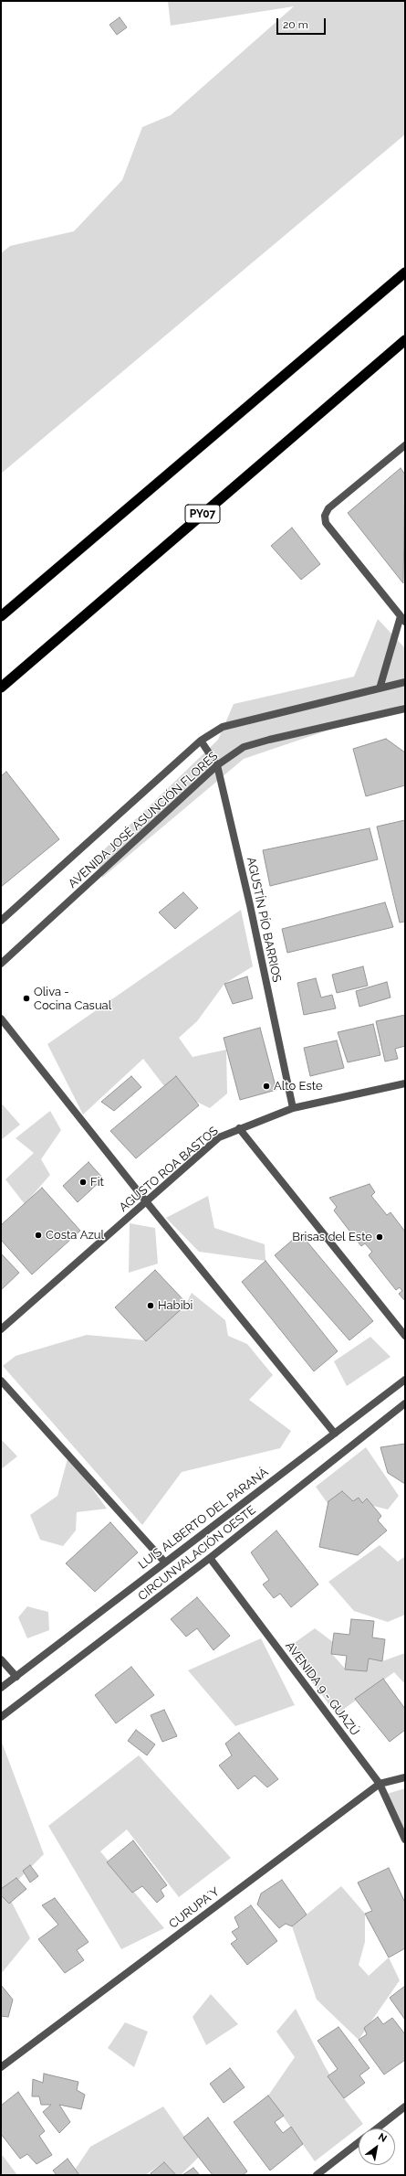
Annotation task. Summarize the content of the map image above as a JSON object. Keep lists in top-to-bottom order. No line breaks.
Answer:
{"streets":{"highway":["PY07"],"street":["AVENIDA JOSÉ ASUNCIÓN FLORES","AGUSTÍN PÍO BARRIOS","AGUSTO ROA BASTOS","LUIS ALBERTO DEL PARANÁ","CIRCUNVALACIÓN OESTE","AVENIDA 9 - GUAZÚ","CURUPA´Y"]},"crossings":[["AVENIDA JOSÉ ASUNCIÓN FLORES","AGUSTÍN PÍO BARRIOS"],["AGUSTÍN PÍO BARRIOS","AGUSTO ROA BASTOS"],["CIRCUNVALACIÓN OESTE","AVENIDA 9 - GUAZÚ"],["AVENIDA 9 - GUAZÚ","CURUPA´Y"]],"places":["Oliva - Cocina Casual","Alto Este","Fit","Costa Azul","Brisas del Este","Habibi"],"scale_bar":"20 m","north":"top right"}
